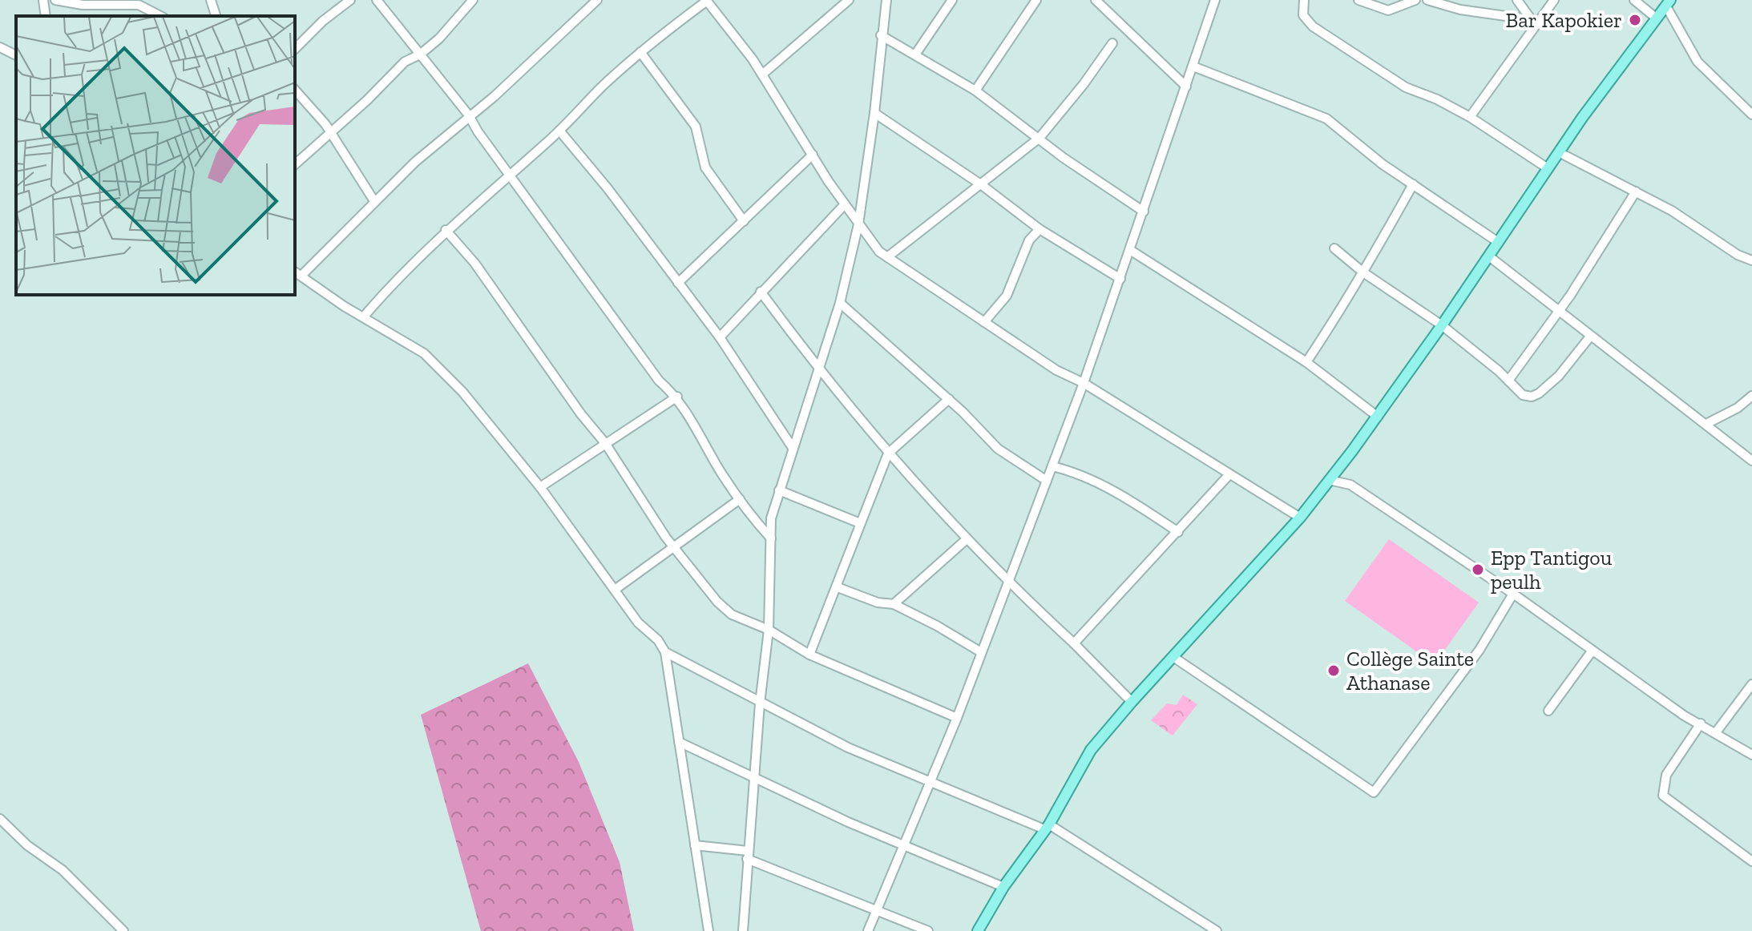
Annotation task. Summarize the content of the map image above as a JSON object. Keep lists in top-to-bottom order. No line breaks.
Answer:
{"places":["Bar Kapokier","Epp Tantigou peulh","Collège Sainte Athanase"]}
